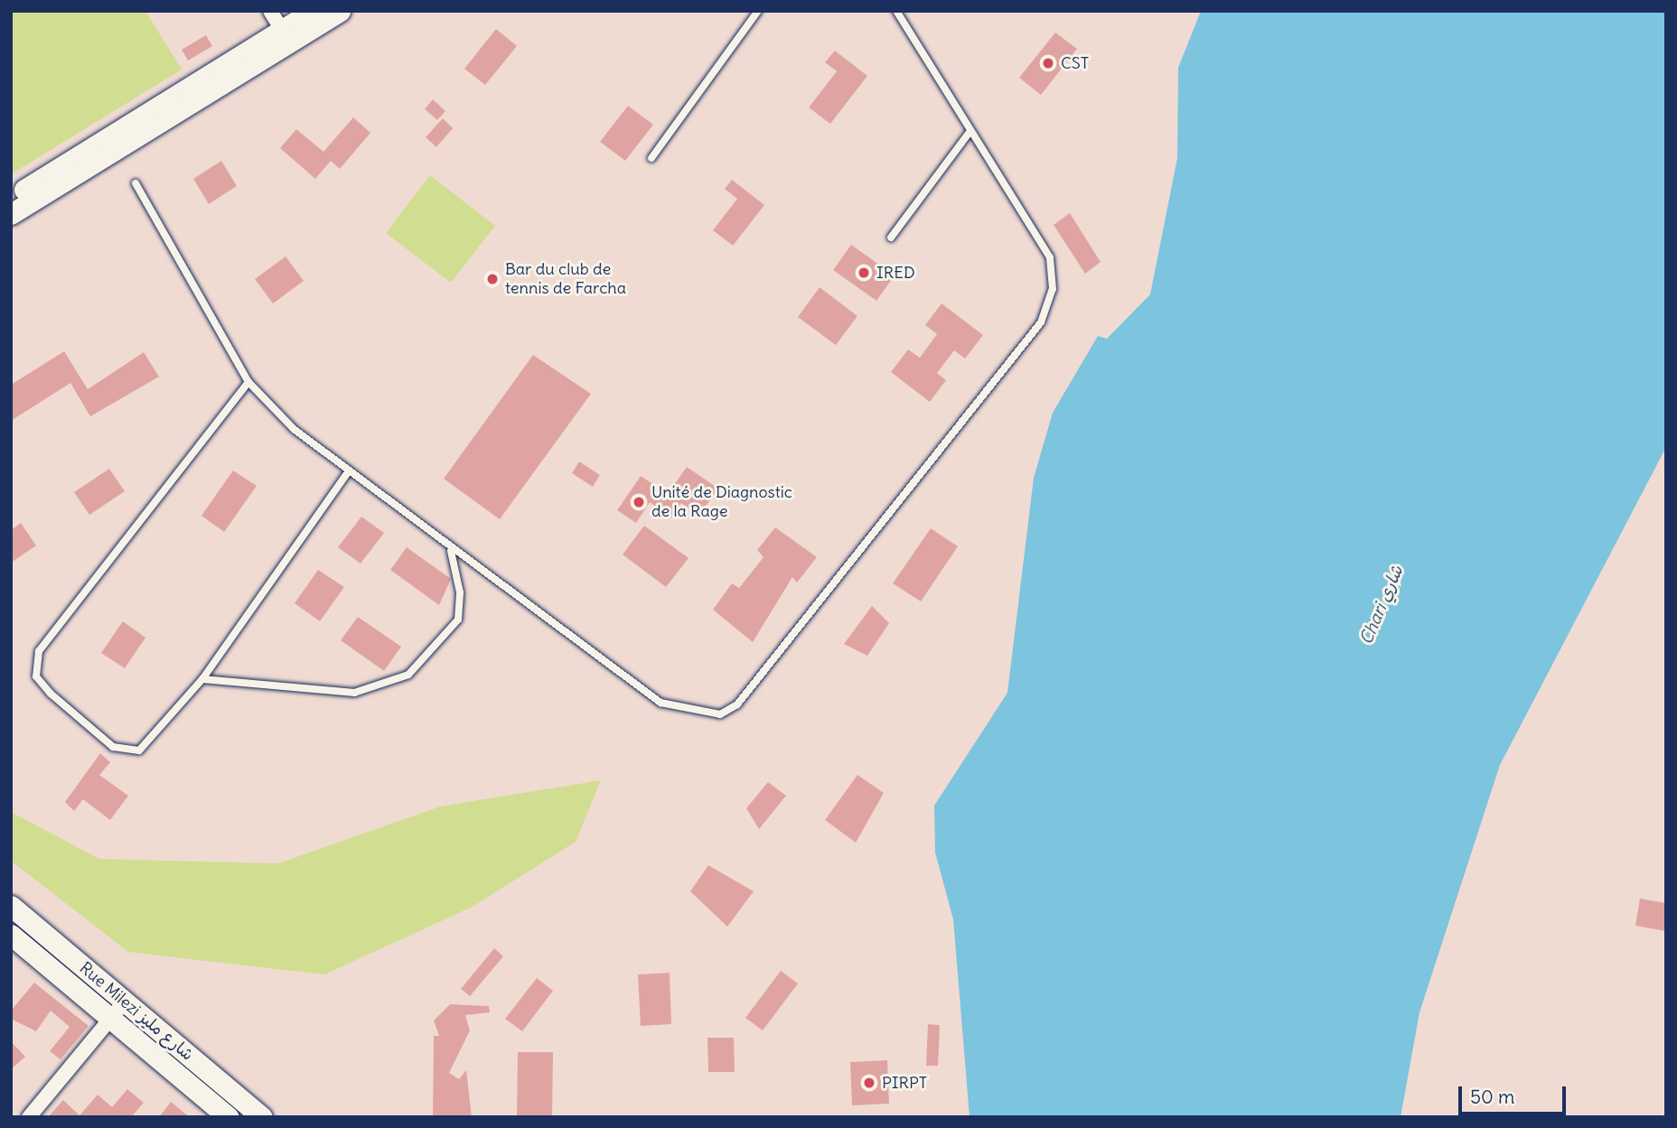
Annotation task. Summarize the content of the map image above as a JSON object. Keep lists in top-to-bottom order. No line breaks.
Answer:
{"streets":{"main road":["Rue Milezi شارع مليز"]},"water":["Chari شاري"],"places":["CST","IRED","Bar du club de tennis de Farcha","Unité de Diagnostic de la Rage","PIRPT"],"scale_bar":"50 m"}
